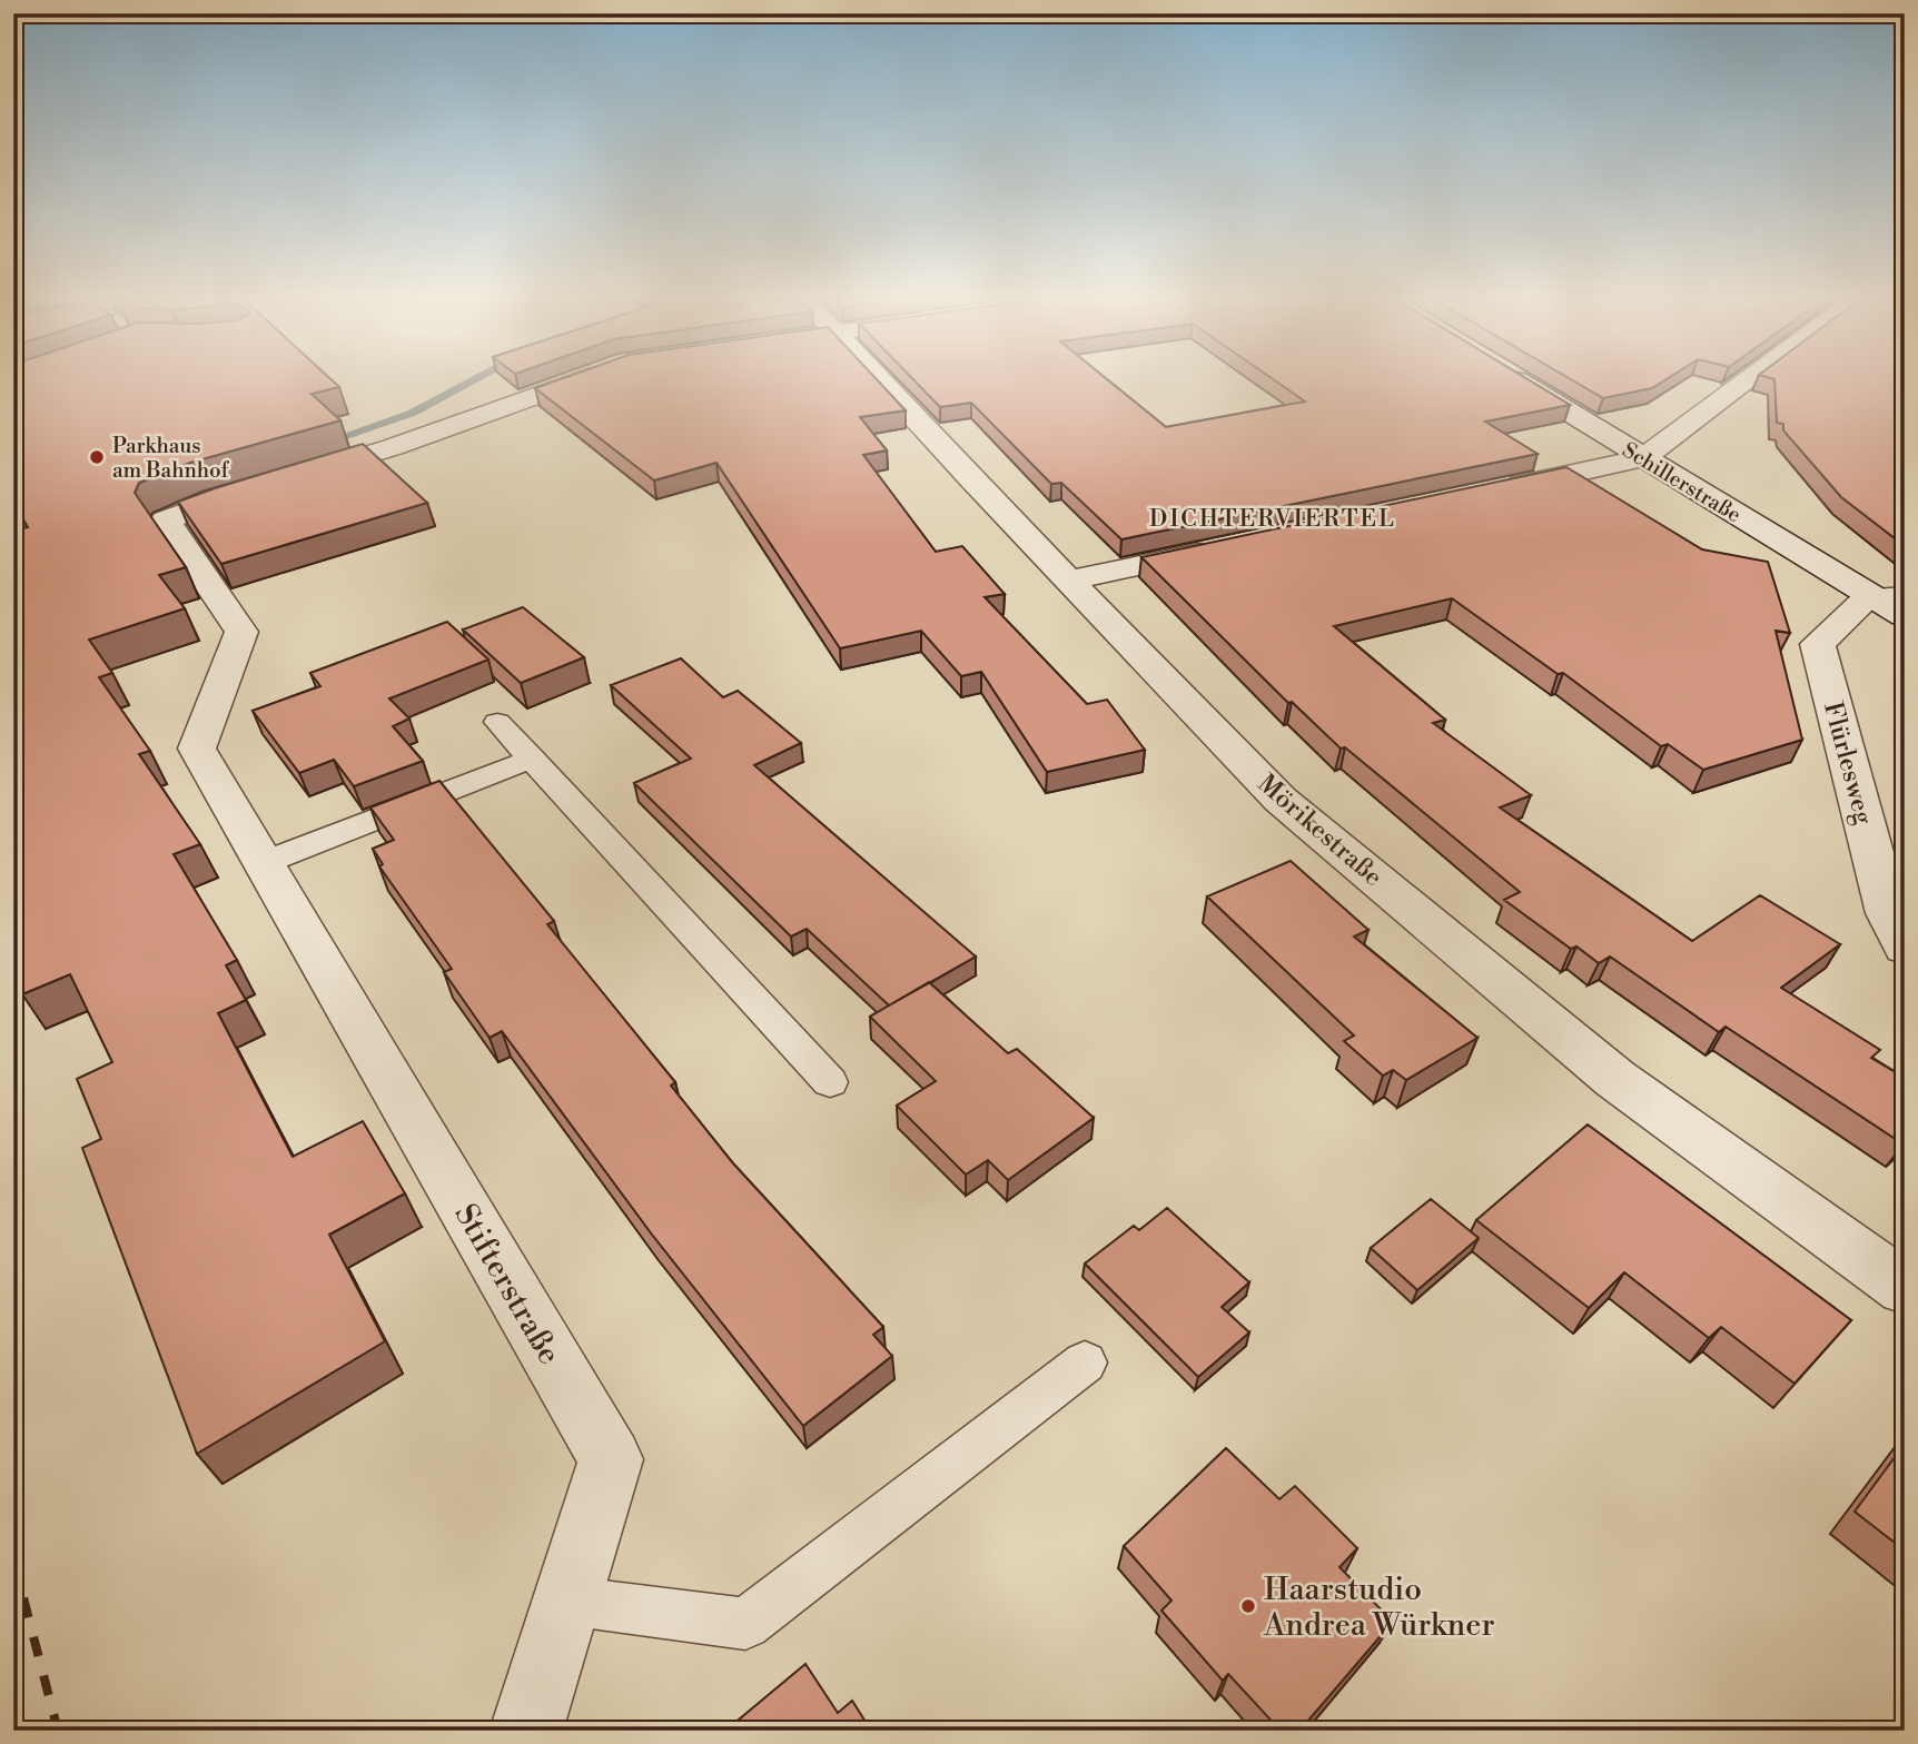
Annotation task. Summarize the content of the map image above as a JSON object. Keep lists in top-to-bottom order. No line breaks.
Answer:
{"streets":{"street":["Schillerstraße","Flürlesweg","Mörikestraße","Stifterstraße"]},"crossings":[["Schillerstraße","Flürlesweg"]],"districts":["DICHTERVIERTEL"],"places":["Parkhaus am Bahnhof","Haarstudio Andrea Würkner"]}
